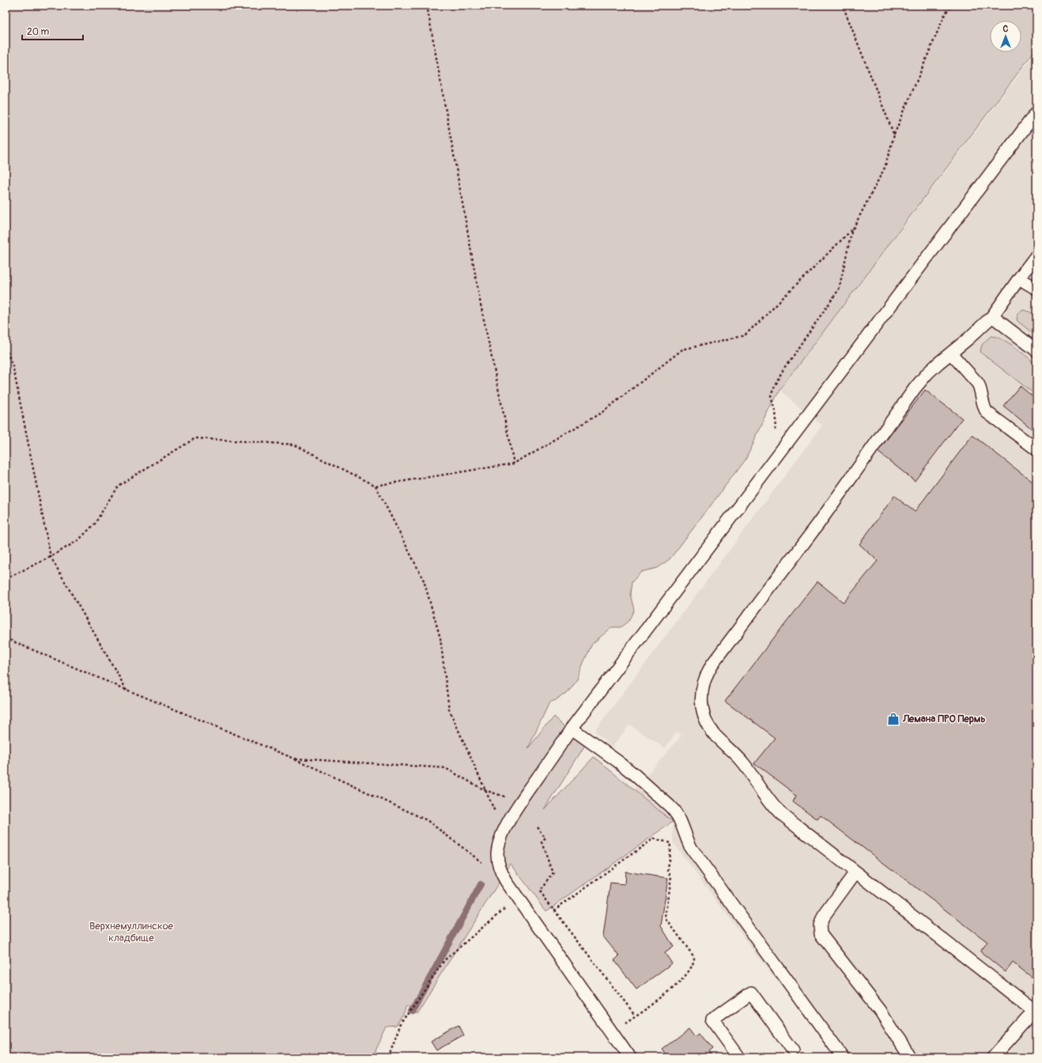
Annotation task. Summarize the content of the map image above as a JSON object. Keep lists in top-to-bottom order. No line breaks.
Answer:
{"parks":["Верхнемуллинское кладбище"],"places":{"shop":["Лeмaна ПРО Пермь"]},"scale_bar":"20 m","north":"top"}
